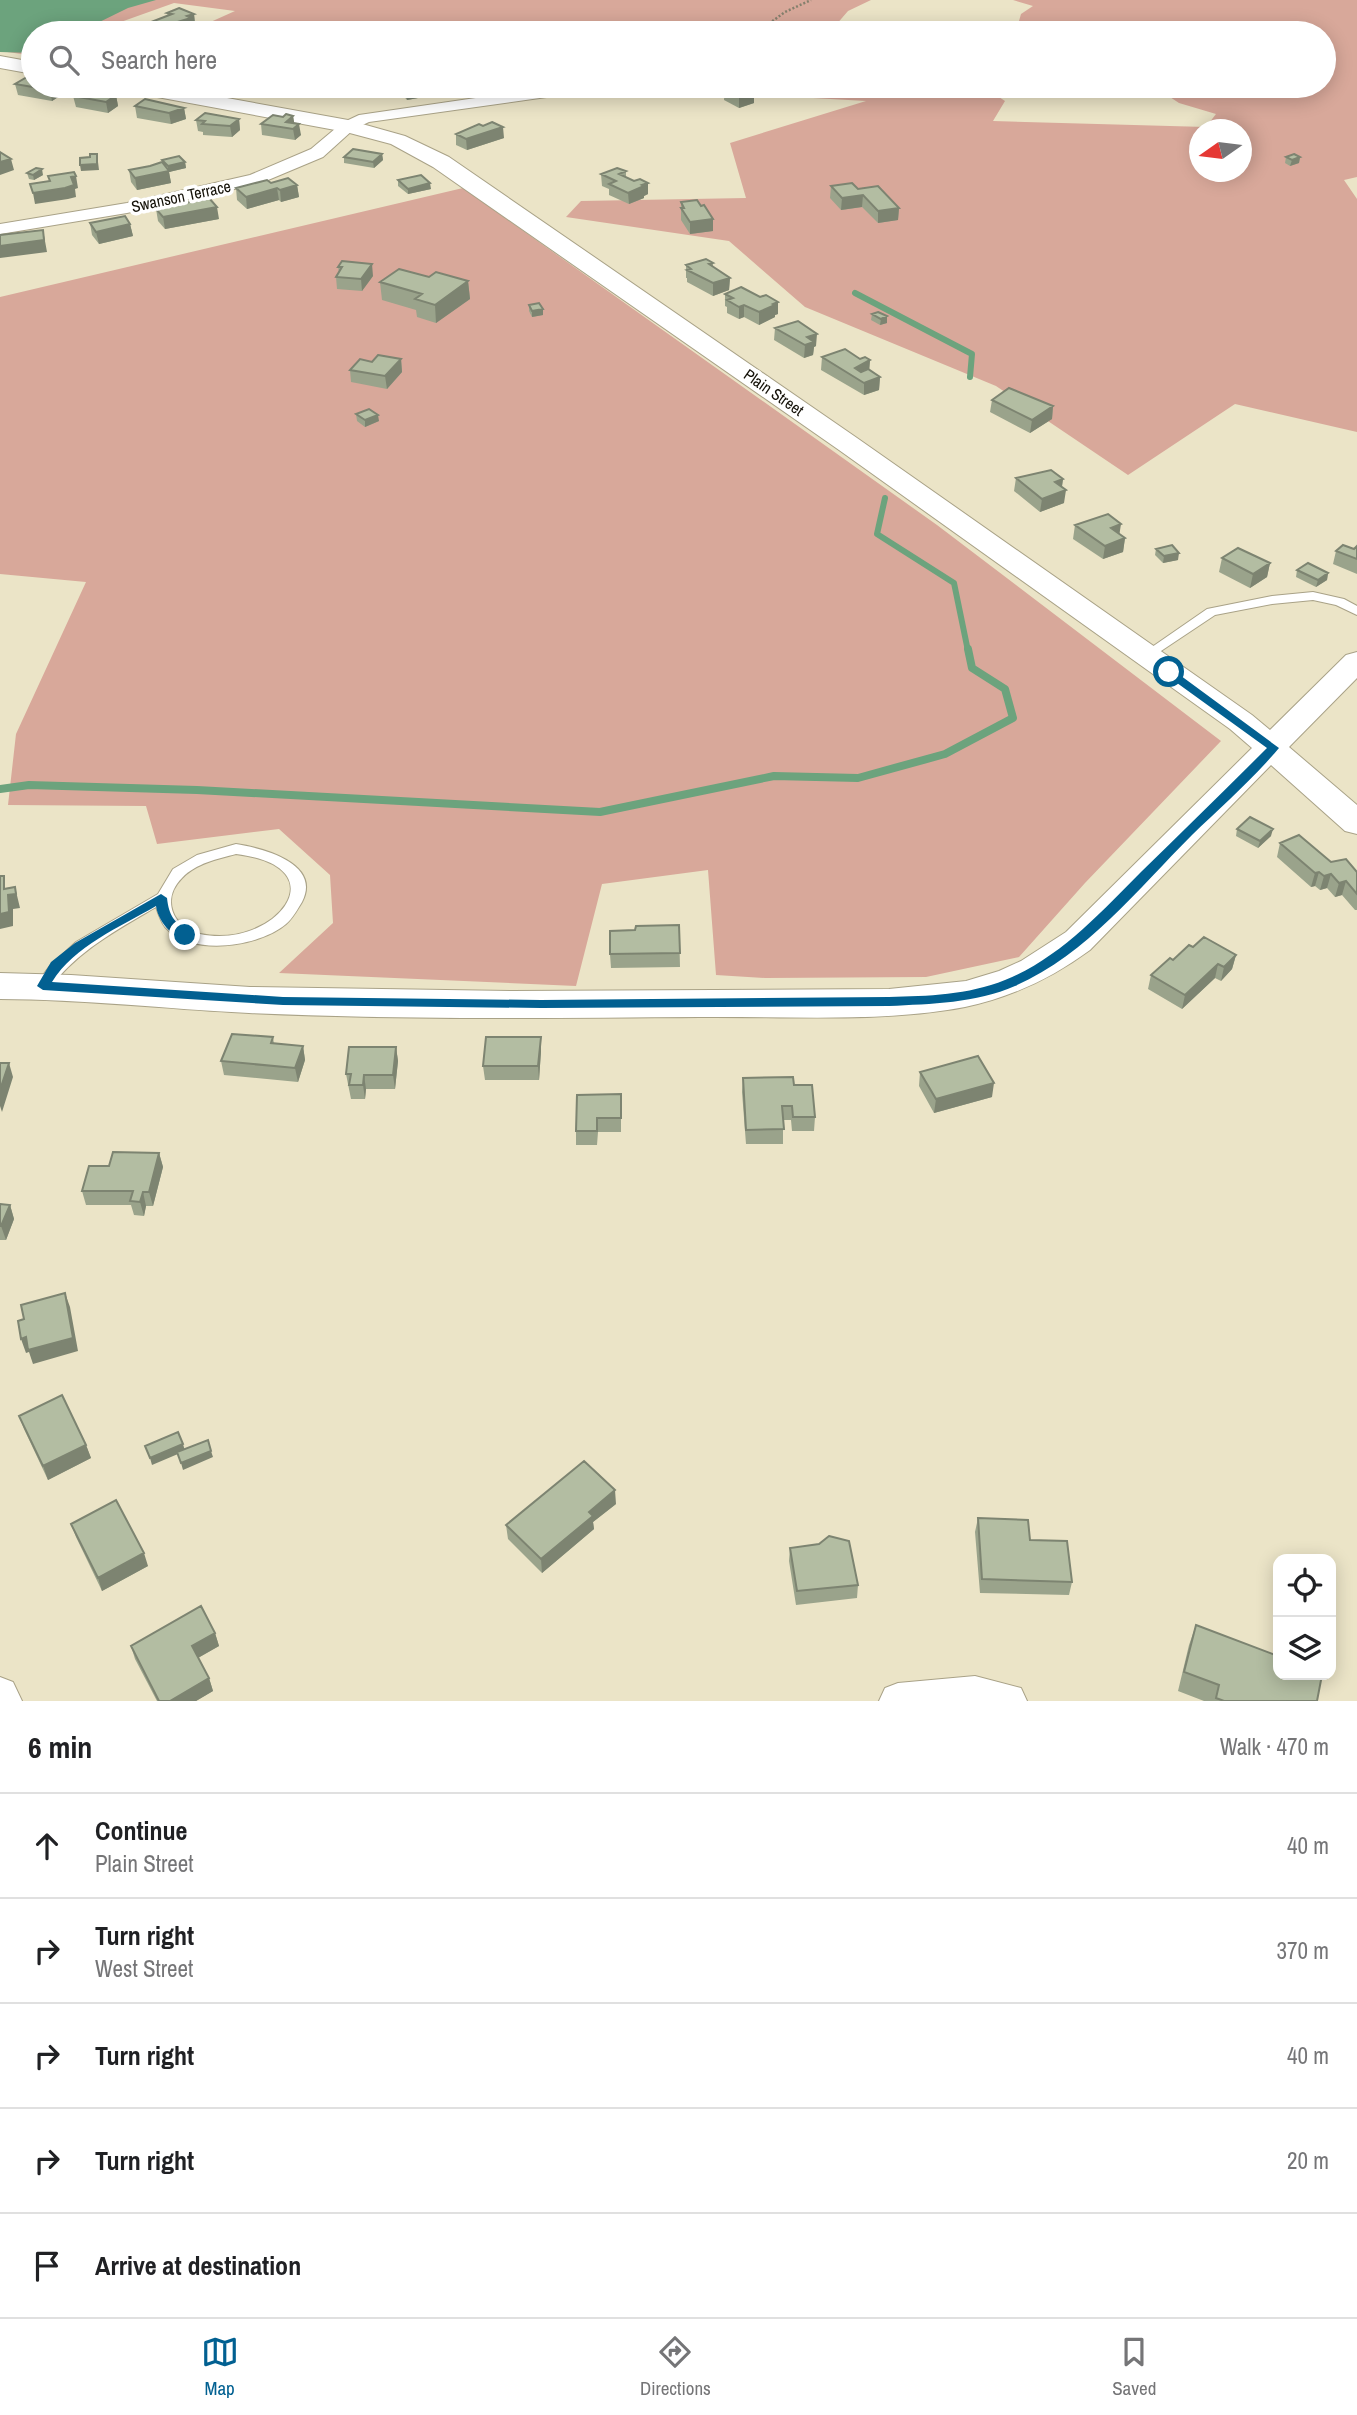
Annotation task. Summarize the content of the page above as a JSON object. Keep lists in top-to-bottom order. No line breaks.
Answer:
{"streets":{"street":["Swanson Terrace","Plain Street"]},"crossings":[["Swanson Terrace","Plain Street"]],"north":"left","page":{"search":"Search here","heading":["6 min","Walk · 470 m"],"list":[["Continue","Plain Street","40 m"],["Turn right","West Street","370 m"],["Turn right","40 m"],["Turn right","20 m"],"Arrive at destination"],"nav":["Map","Directions","Saved"]}}
